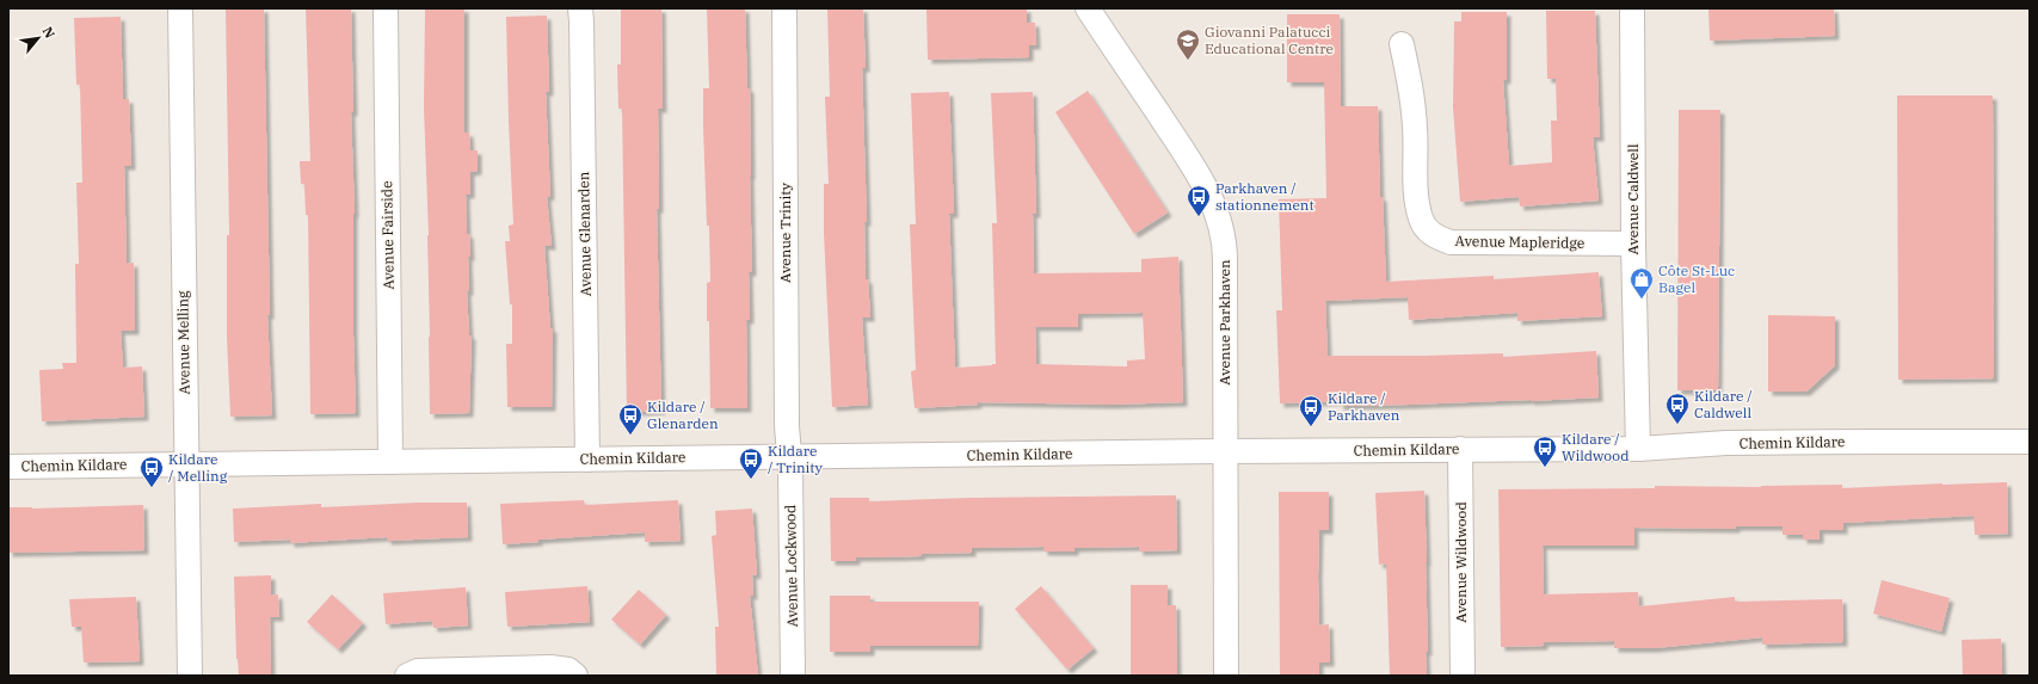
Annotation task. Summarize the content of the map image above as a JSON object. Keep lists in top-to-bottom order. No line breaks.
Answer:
{"streets":{"street":["Avenue Caldwell","Avenue Trinity","Avenue Glenarden","Avenue Fairside","Avenue Mapleridge","Avenue Parkhaven","Avenue Melling","Chemin Kildare","Avenue Wildwood","Avenue Lockwood"]},"crossings":[["Avenue Caldwell","Avenue Mapleridge"],["Avenue Caldwell","Chemin Kildare"],["Avenue Trinity","Chemin Kildare"],["Avenue Trinity","Avenue Lockwood"],["Avenue Glenarden","Chemin Kildare"],["Avenue Fairside","Chemin Kildare"],["Avenue Parkhaven","Chemin Kildare"],["Avenue Melling","Chemin Kildare"],["Chemin Kildare","Avenue Wildwood"],["Chemin Kildare","Avenue Lockwood"]],"places":{"school or university":["Giovanni Palatucci Educational Centre"],"bus stop":["Parkhaven / stationnement","Kildare / Caldwell","Kildare / Parkhaven","Kildare / Glenarden","Kildare / Wildwood","Kildare / Trinity","Kildare / Melling"],"shop":["Côte St-Luc Bagel"]},"north":"top right"}
